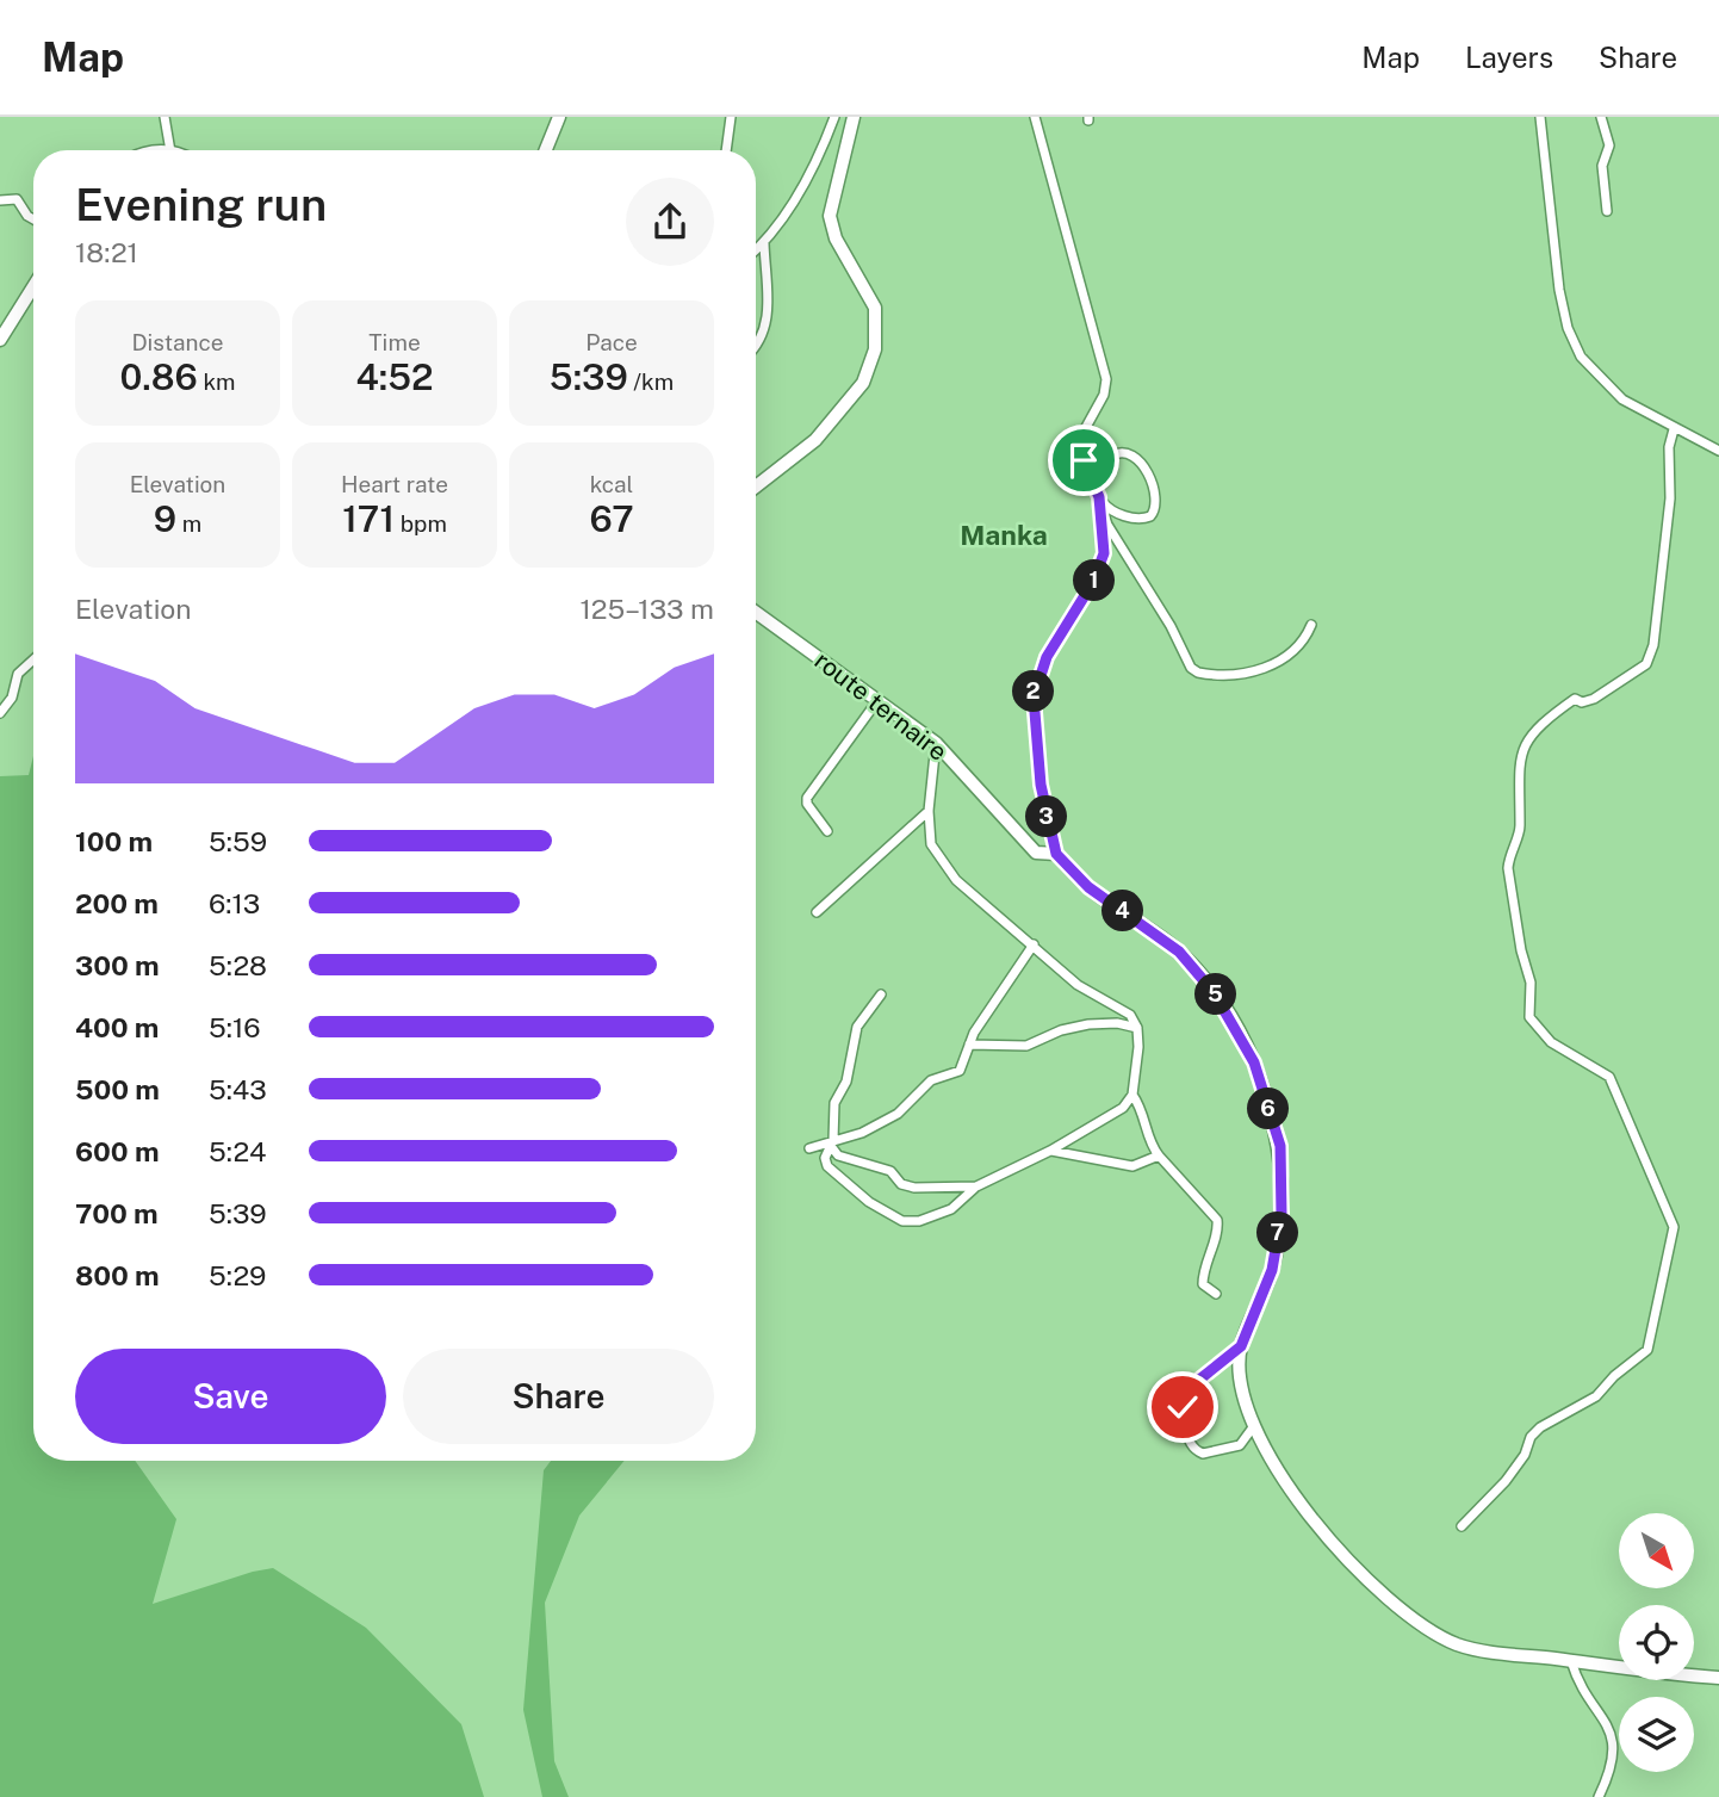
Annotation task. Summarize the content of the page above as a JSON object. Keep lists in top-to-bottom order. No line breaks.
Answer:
{"streets":{"street":["route ternaire"]},"districts":["Manka"],"north":"bottom right","page":{"header":"Map","nav":["Map","Layers","Share"],"heading":["Evening run","18:21"],"stats":[["Distance","0.86 km"],["Time","4:52"],["Pace","5:39 /km"],["Elevation","9 m"],["Heart rate","171 bpm"],["kcal","67"]],"pins":["1","2","3","4","5","6","7"],"chart":["Elevation","125–133 m"],"list":[{"name":"100 m","note":"5:59"},{"name":"200 m","note":"6:13"},{"name":"300 m","note":"5:28"},{"name":"400 m","note":"5:16"},{"name":"500 m","note":"5:43"},{"name":"600 m","note":"5:24"},{"name":"700 m","note":"5:39"},{"name":"800 m","note":"5:29"}],"buttons":["Save","Share"]}}
